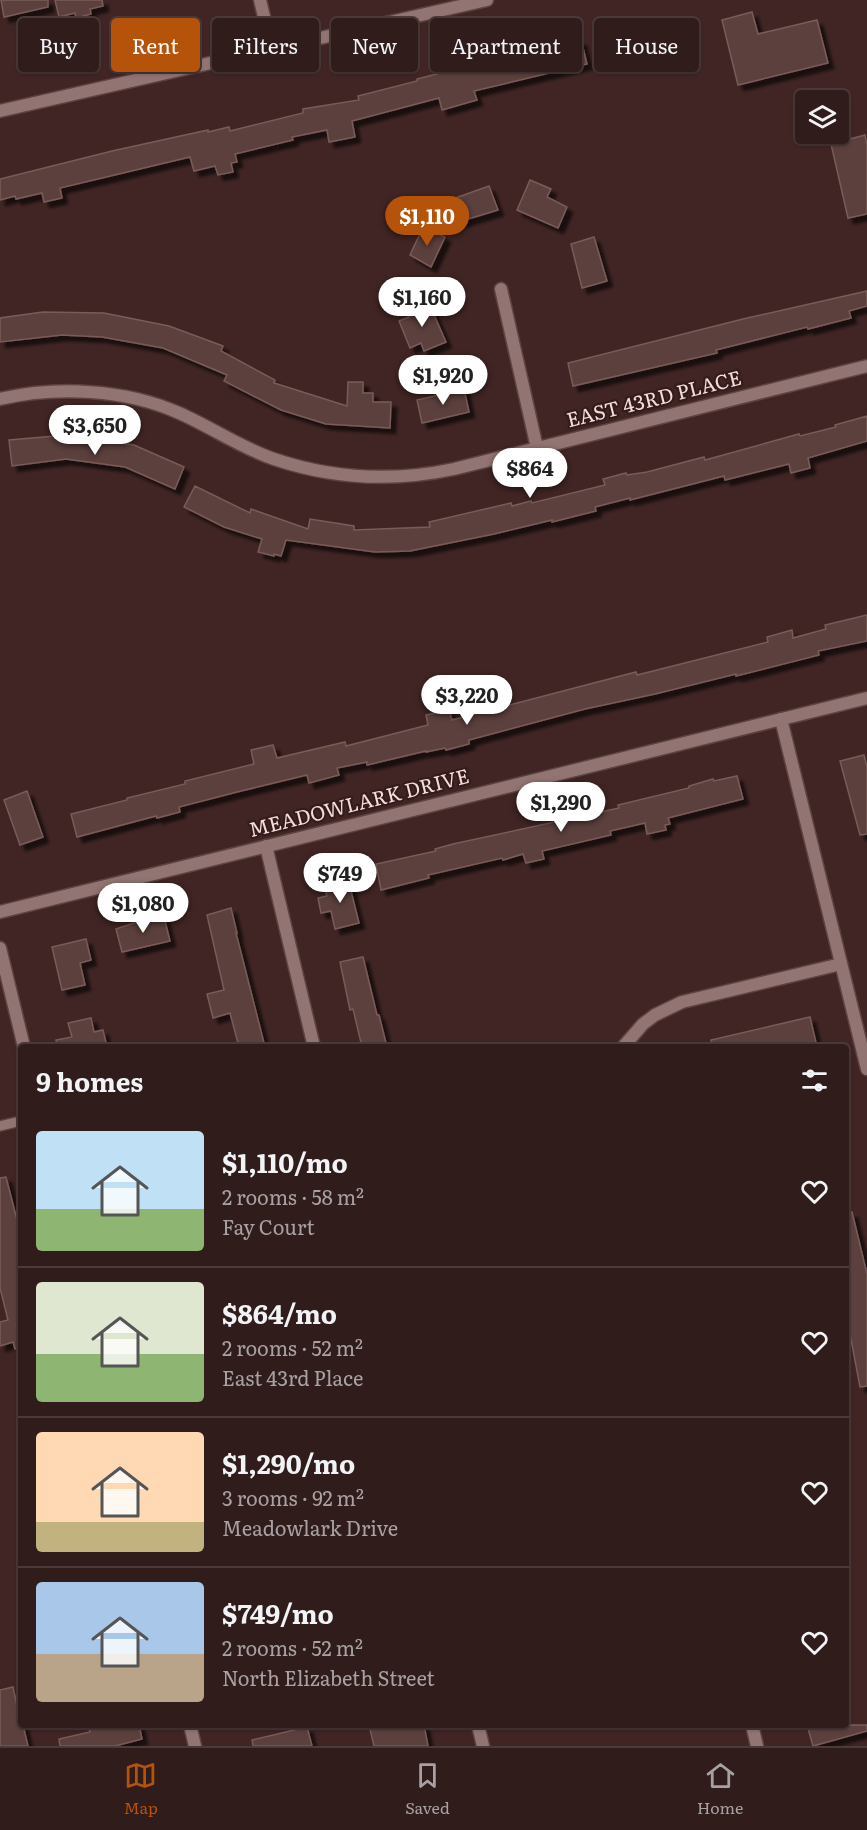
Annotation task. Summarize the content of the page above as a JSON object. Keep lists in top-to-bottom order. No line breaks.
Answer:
{"streets":{"street":["EAST 43RD PLACE","MEADOWLARK DRIVE"]},"page":{"chip":["Buy","Rent","Filters","New","Apartment","House"],"price":["$1,110","$1,160","$1,920","$3,650","$864","$3,220","$1,290","$749","$1,080"],"heading":"9 homes","list":[{"name":"$1,110/mo","note":"2 rooms · 58 m² · Fay Court"},{"name":"$864/mo","note":"2 rooms · 52 m² · East 43rd Place"},{"name":"$1,290/mo","note":"3 rooms · 92 m² · Meadowlark Drive"},{"name":"$749/mo","note":"2 rooms · 52 m² · North Elizabeth Street"}],"tabs":["Map","Saved","Home"]}}
